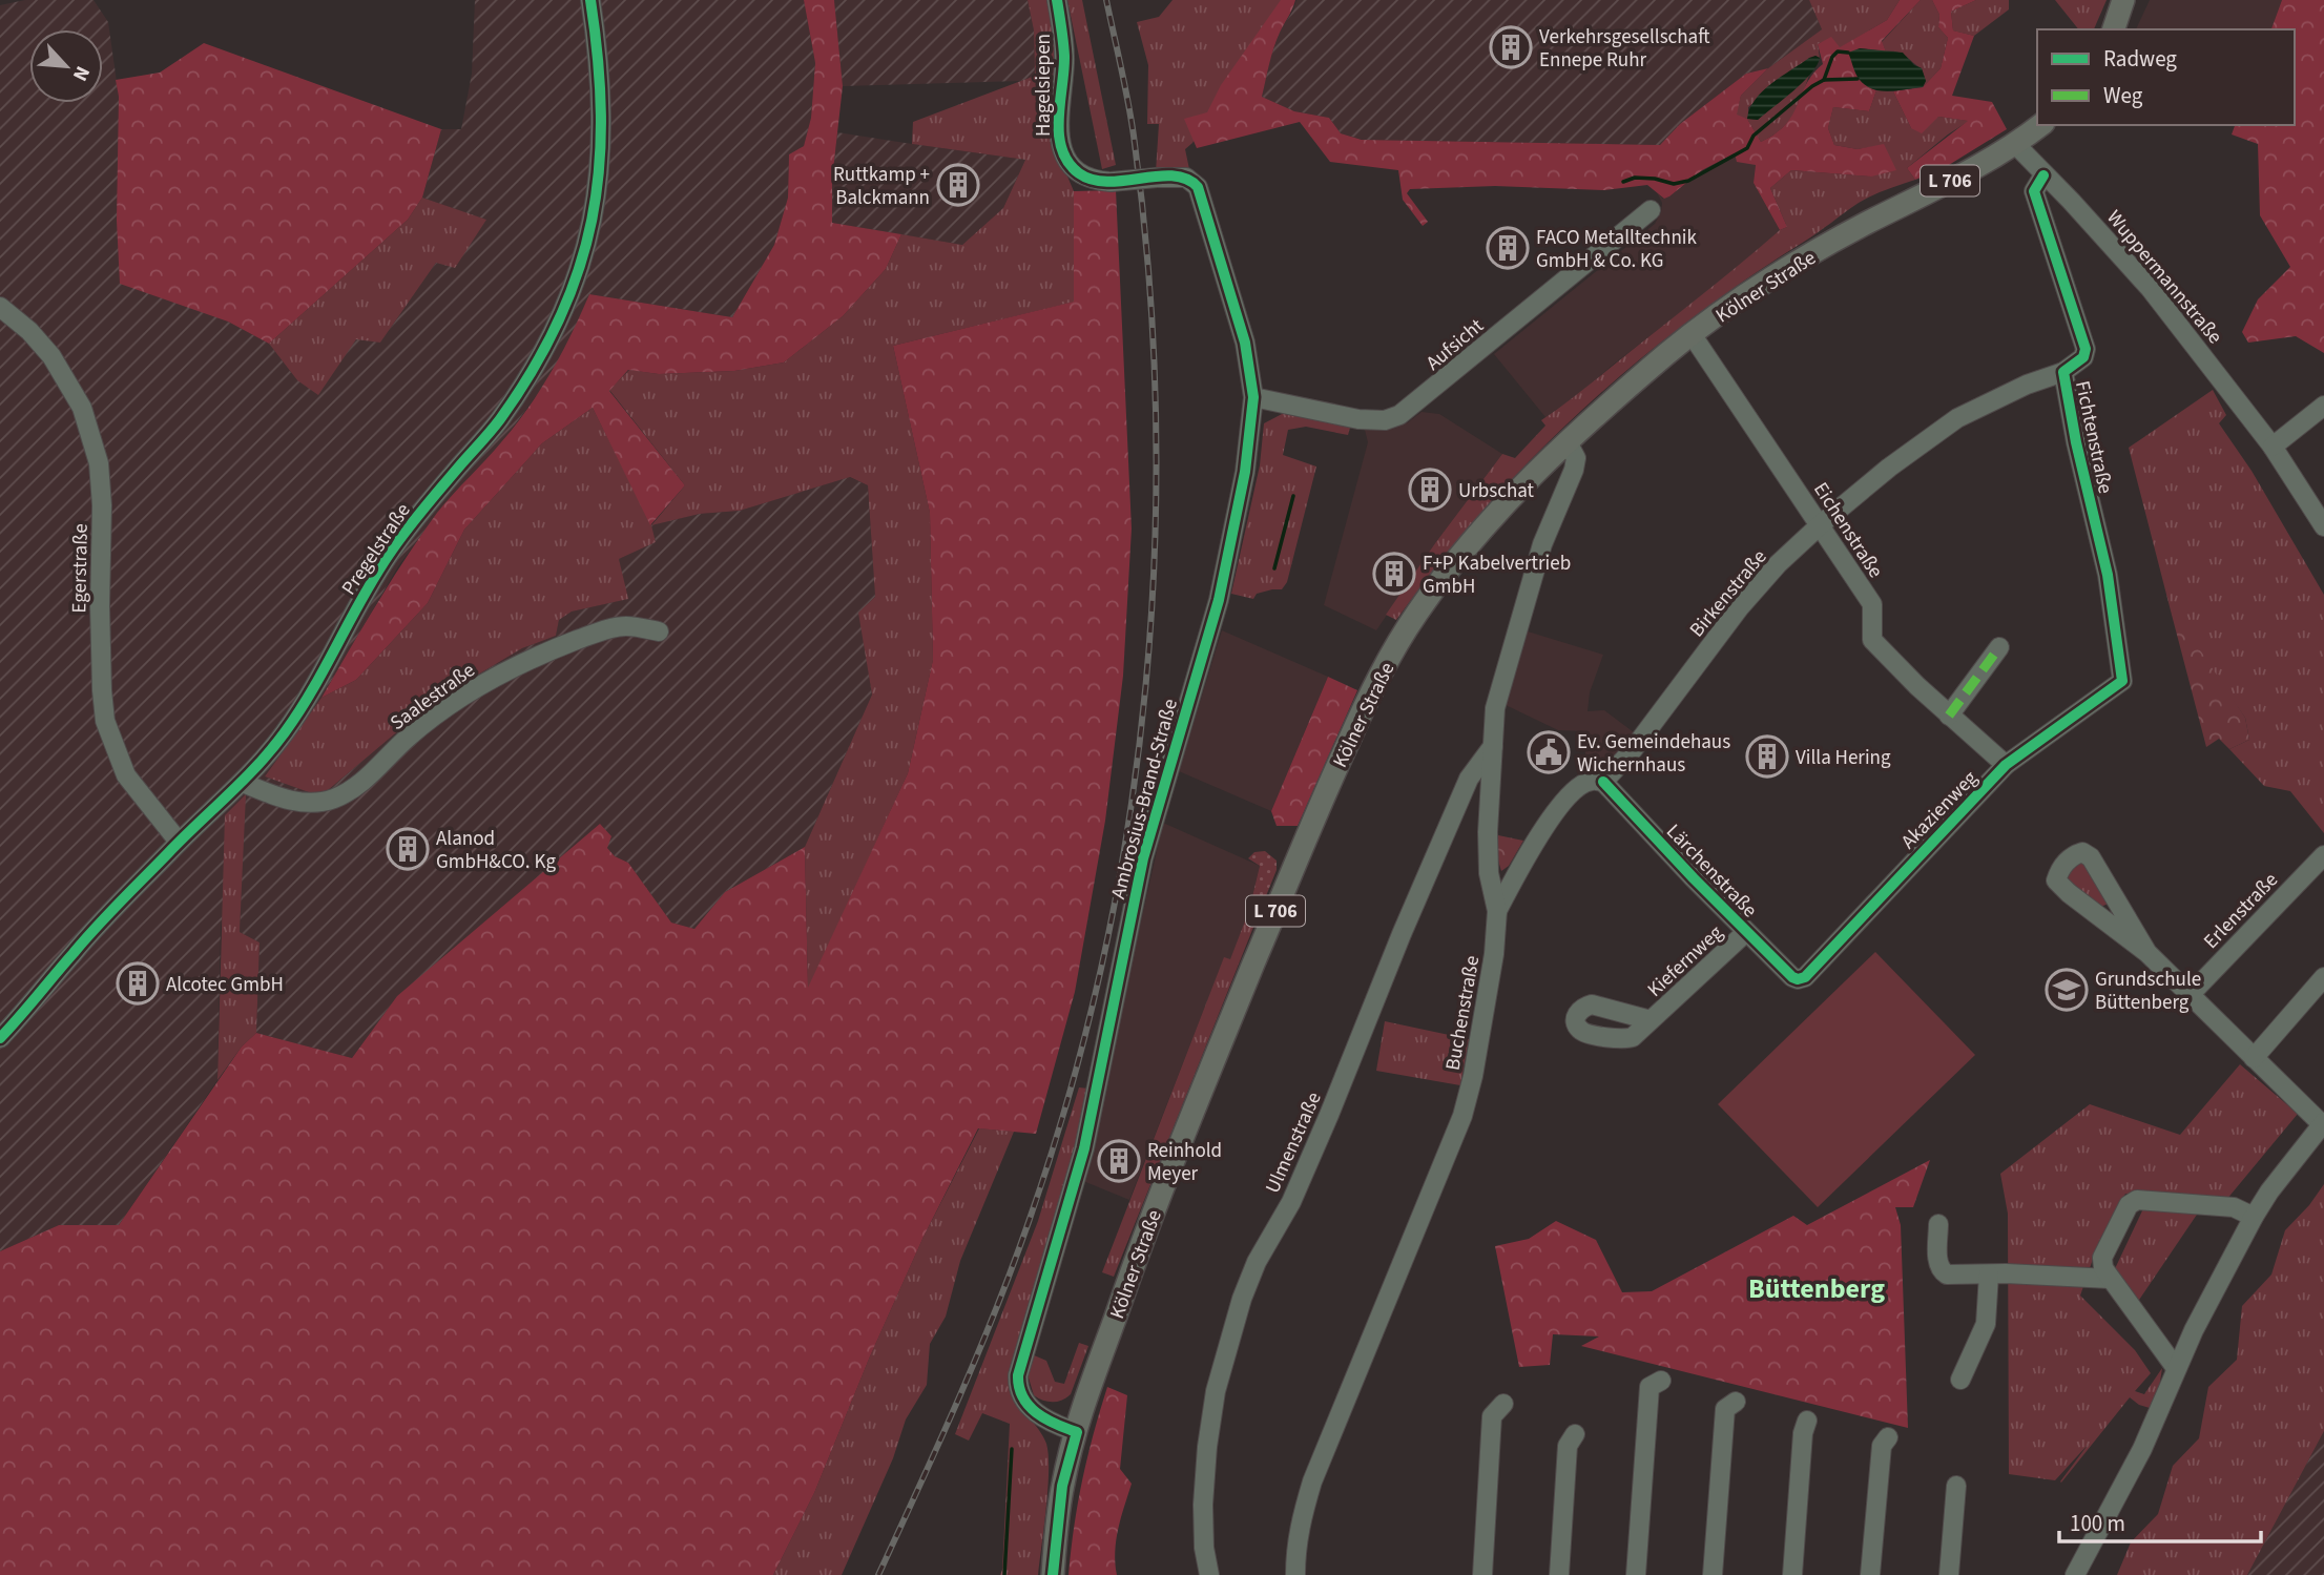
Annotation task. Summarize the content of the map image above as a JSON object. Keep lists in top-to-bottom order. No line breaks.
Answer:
{"streets":{"main road":["L 706","Kölner Straße"],"street":["Hagelsiepen","Wuppermannstraße","Aufsicht","Fichtenstraße","Eichenstraße","Pregelstraße","Egerstraße","Birkenstraße","Saalestraße","Ambrosius-Brand-Straße","Akazienweg","Lärchenstraße","Erlenstraße","Kiefernweg","Buchenstraße","Ulmenstraße"]},"crossings":[["Hagelsiepen","Ambrosius-Brand-Straße"],["Wuppermannstraße","Kölner Straße"],["Wuppermannstraße","Fichtenstraße"],["Kölner Straße","Eichenstraße"],["Kölner Straße","Ambrosius-Brand-Straße"],["Kölner Straße","Buchenstraße"],["Aufsicht","Ambrosius-Brand-Straße"],["Fichtenstraße","Birkenstraße"],["Fichtenstraße","Akazienweg"],["Eichenstraße","Birkenstraße"],["Eichenstraße","Akazienweg"],["Pregelstraße","Egerstraße"],["Pregelstraße","Saalestraße"],["Birkenstraße","Lärchenstraße"],["Birkenstraße","Buchenstraße"],["Akazienweg","Lärchenstraße"],["Lärchenstraße","Kiefernweg"],["Buchenstraße","Ulmenstraße"]],"districts":["Büttenberg"],"places":{"building":["Verkehrsgesellschaft Ennepe Ruhr","Ruttkamp + Balckmann","FACO Metalltechnik GmbH & Co. KG","Urbschat","F+P Kabelvertrieb GmbH","Villa Hering","Alanod GmbH&CO. Kg","Alcotec GmbH","Reinhold Meyer"],"public building":["Ev. Gemeindehaus Wichernhaus"],"school or university":["Grundschule Büttenberg"]},"legend":["Radweg","Weg"],"scale_bar":"100 m","north":"bottom right"}
